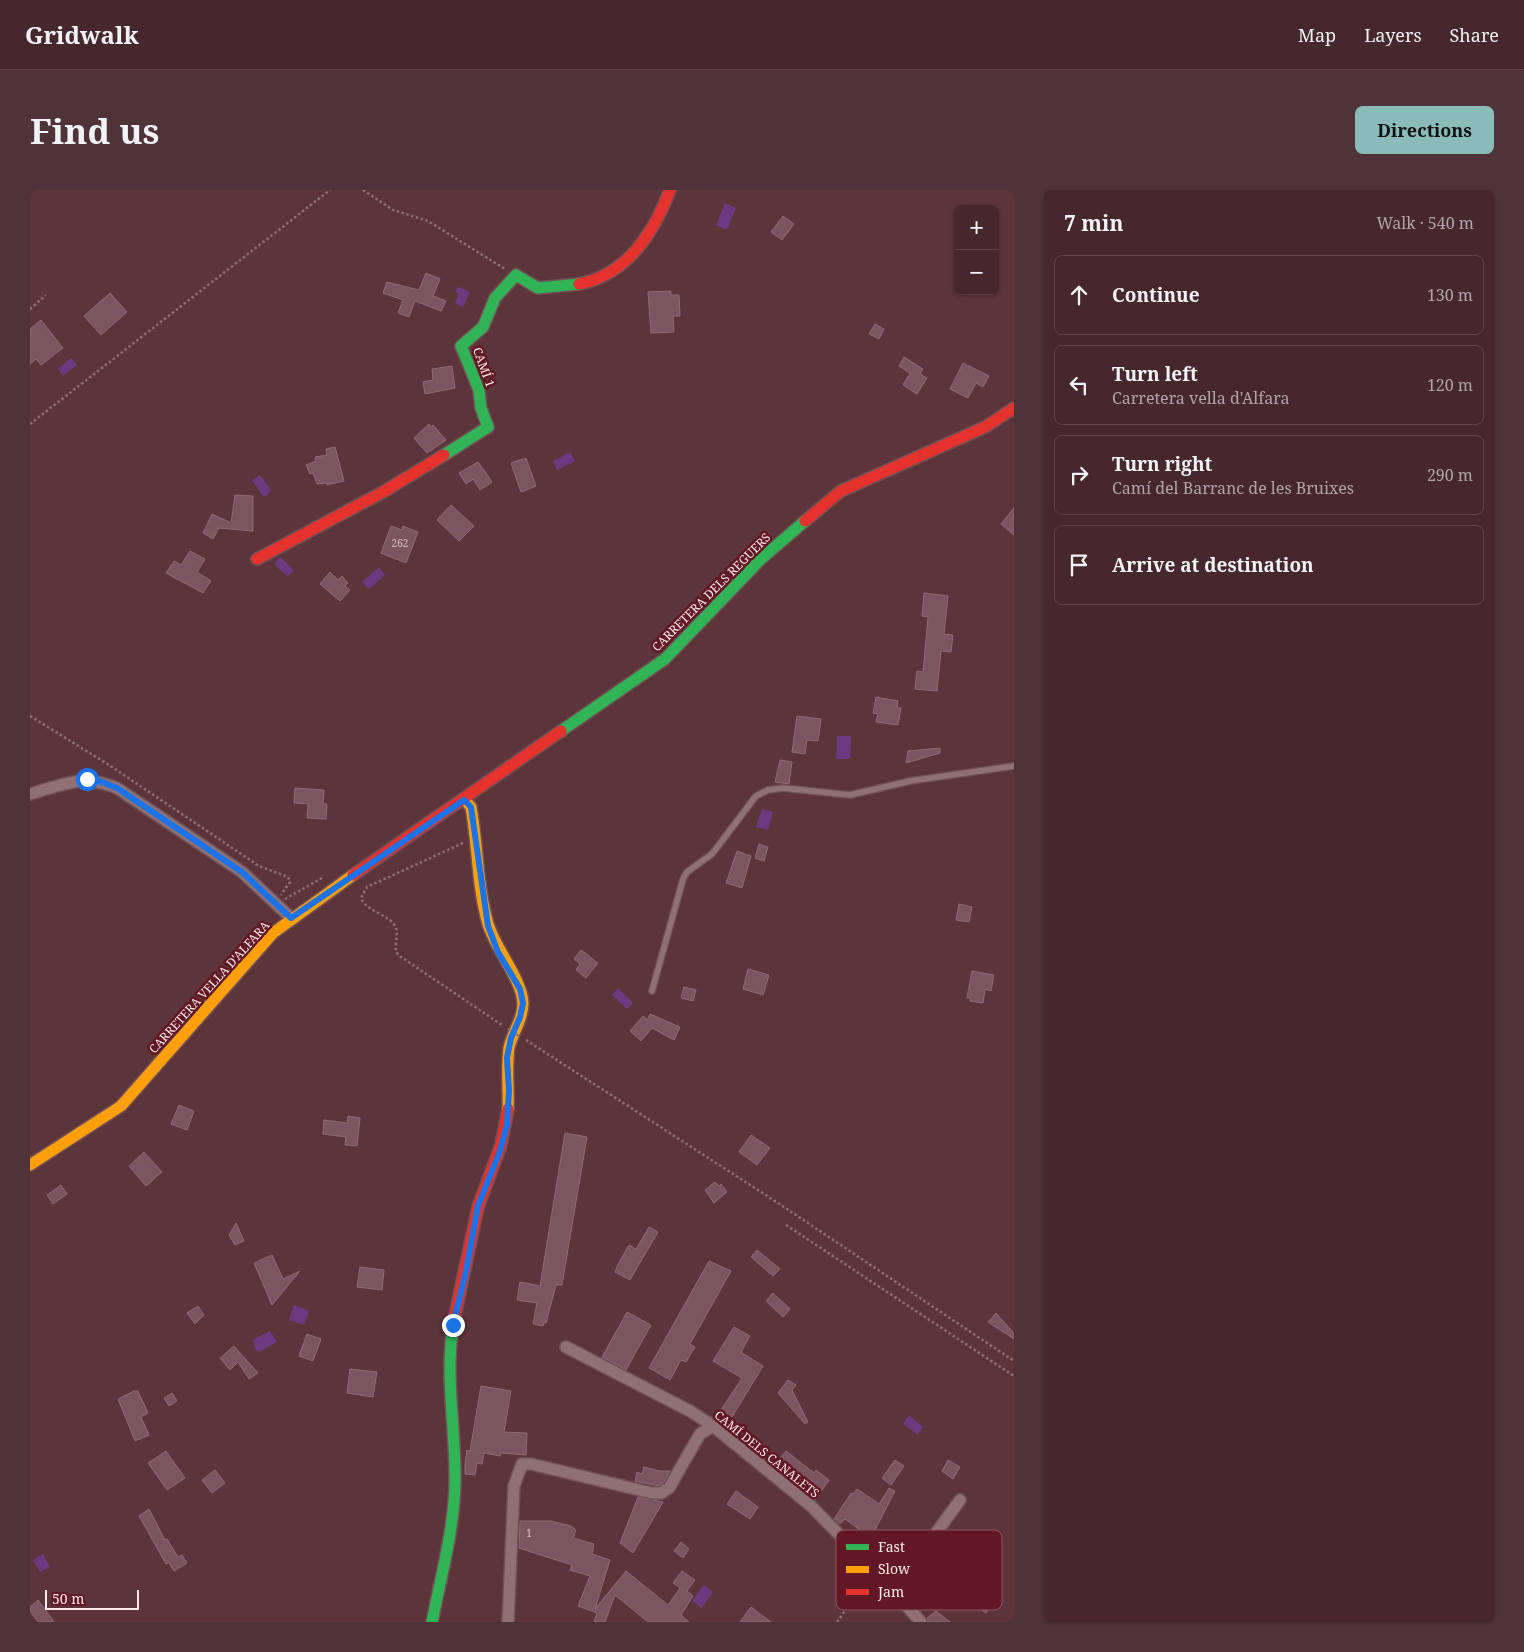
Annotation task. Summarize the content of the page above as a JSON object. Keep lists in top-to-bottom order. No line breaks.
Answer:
{"streets":{"street":["CAMÍ 1","CARRETERA DELS REGUERS","CARRETERA VELLA D'ALFARA","CAMÍ DELS CANALETS"]},"crossings":[["CARRETERA DELS REGUERS","CARRETERA VELLA D'ALFARA"]],"house_numbers":["262","1"],"legend":["Fast","Slow","Jam"],"scale_bar":"50 m","page":{"header":"Gridwalk","nav":["Map","Layers","Share"],"buttons":"Directions","title":"Find us","heading":["7 min","Walk · 540 m"],"map_buttons":["+","−"],"list":[["Continue","130 m"],["Turn left","Carretera vella d'Alfara","120 m"],["Turn right","Camí del Barranc de les Bruixes","290 m"],"Arrive at destination"],"scale":"50 m"}}
